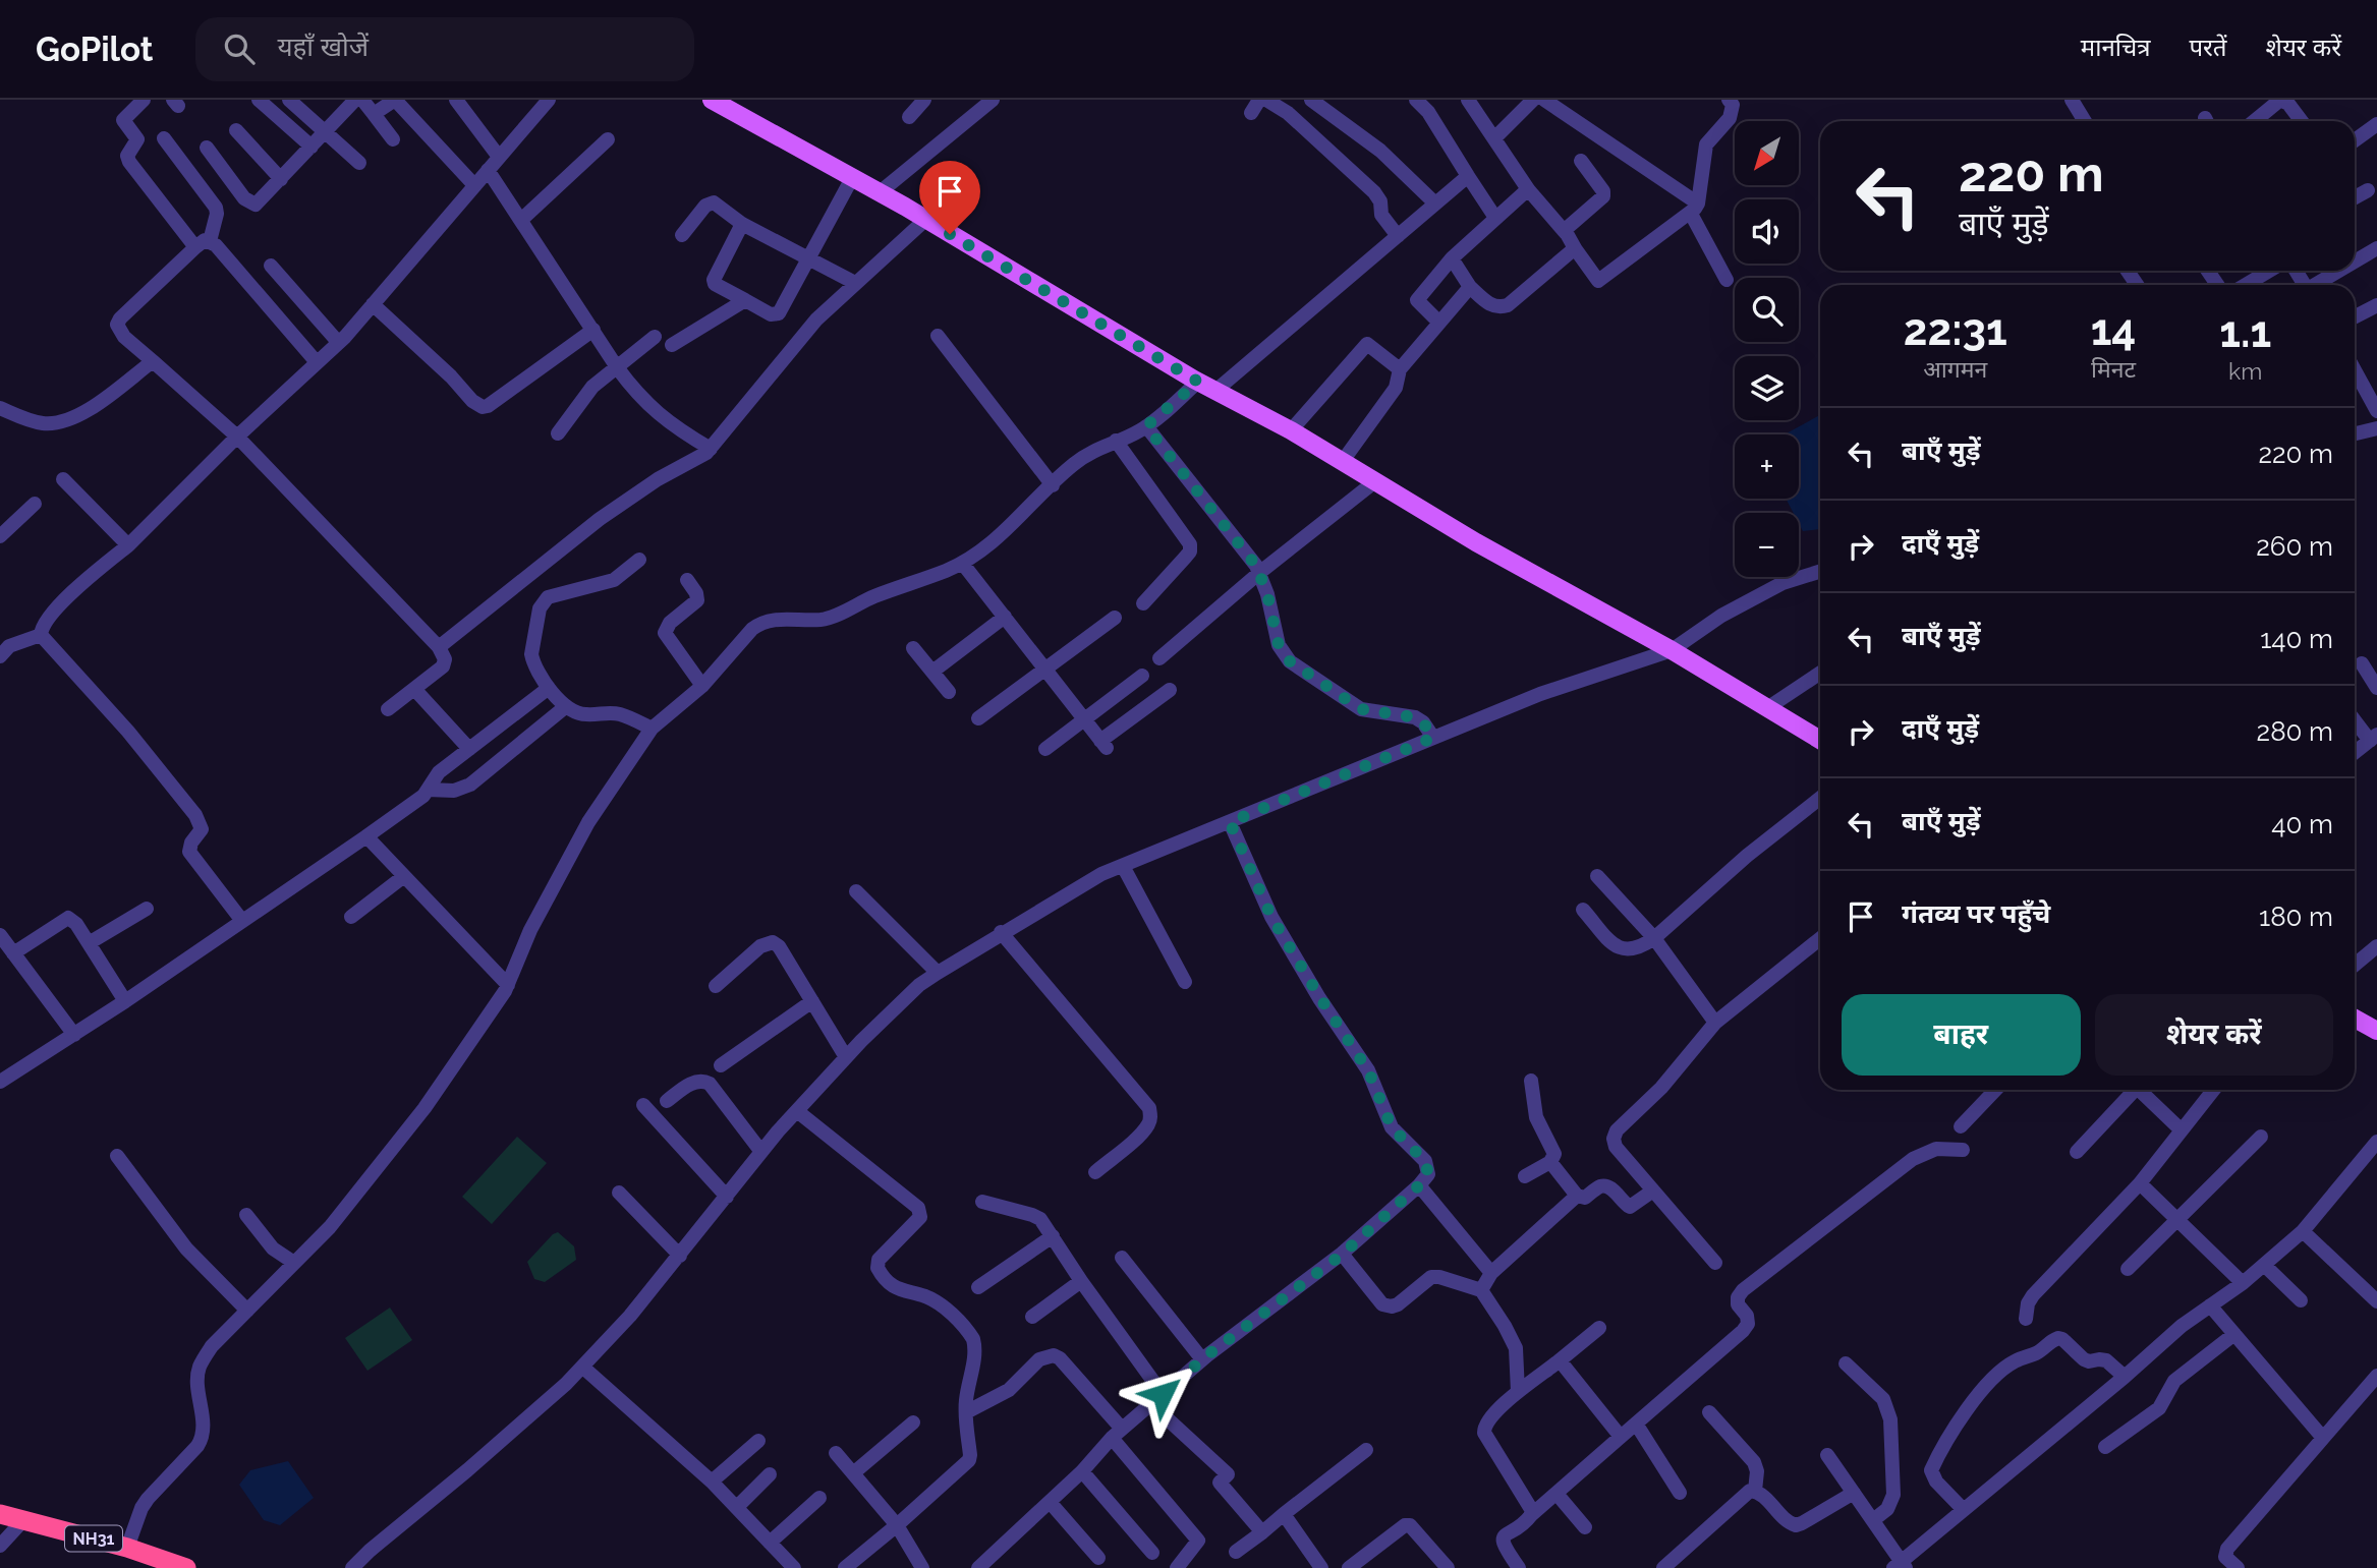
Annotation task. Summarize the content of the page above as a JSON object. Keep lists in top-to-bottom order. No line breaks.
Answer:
{"streets":{"highway":["NH31"]},"north":"bottom left","page":{"header":"GoPilot","search":"यहाँ खोजें","nav":["मानचित्र","परतें","शेयर करें"],"map_buttons":["+","−"],"turn":["220 m","बाएँ मुड़ें"],"eta":["22:31","आगमन","14","मिनट","1.1","km"],"list":[{"name":"बाएँ मुड़ें","value":"220 m"},{"name":"दाएँ मुड़ें","value":"260 m"},{"name":"बाएँ मुड़ें","value":"140 m"},{"name":"दाएँ मुड़ें","value":"280 m"},{"name":"बाएँ मुड़ें","value":"40 m"},{"name":"गंतव्य पर पहुँचे","value":"180 m"}],"buttons":["बाहर","शेयर करें"]}}
